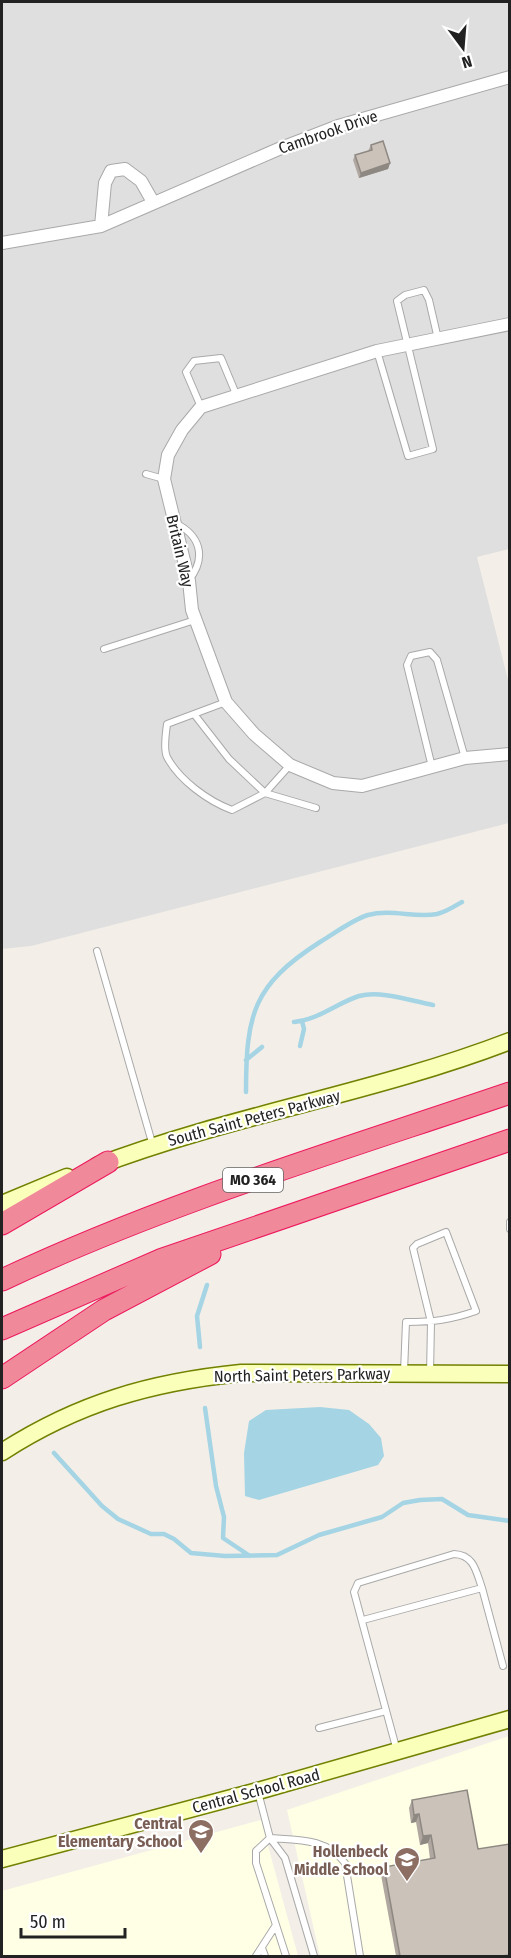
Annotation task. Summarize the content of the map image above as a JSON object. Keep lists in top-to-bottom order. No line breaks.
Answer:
{"streets":{"highway":["MO 364"],"main road":["South Saint Peters Parkway","North Saint Peters Parkway","Central School Road"],"street":["Cambrook Drive","Britain Way"]},"places":{"school or university":["Central Elementary School","Hollenbeck Middle School"]},"scale_bar":"50 m","north":"bottom"}
